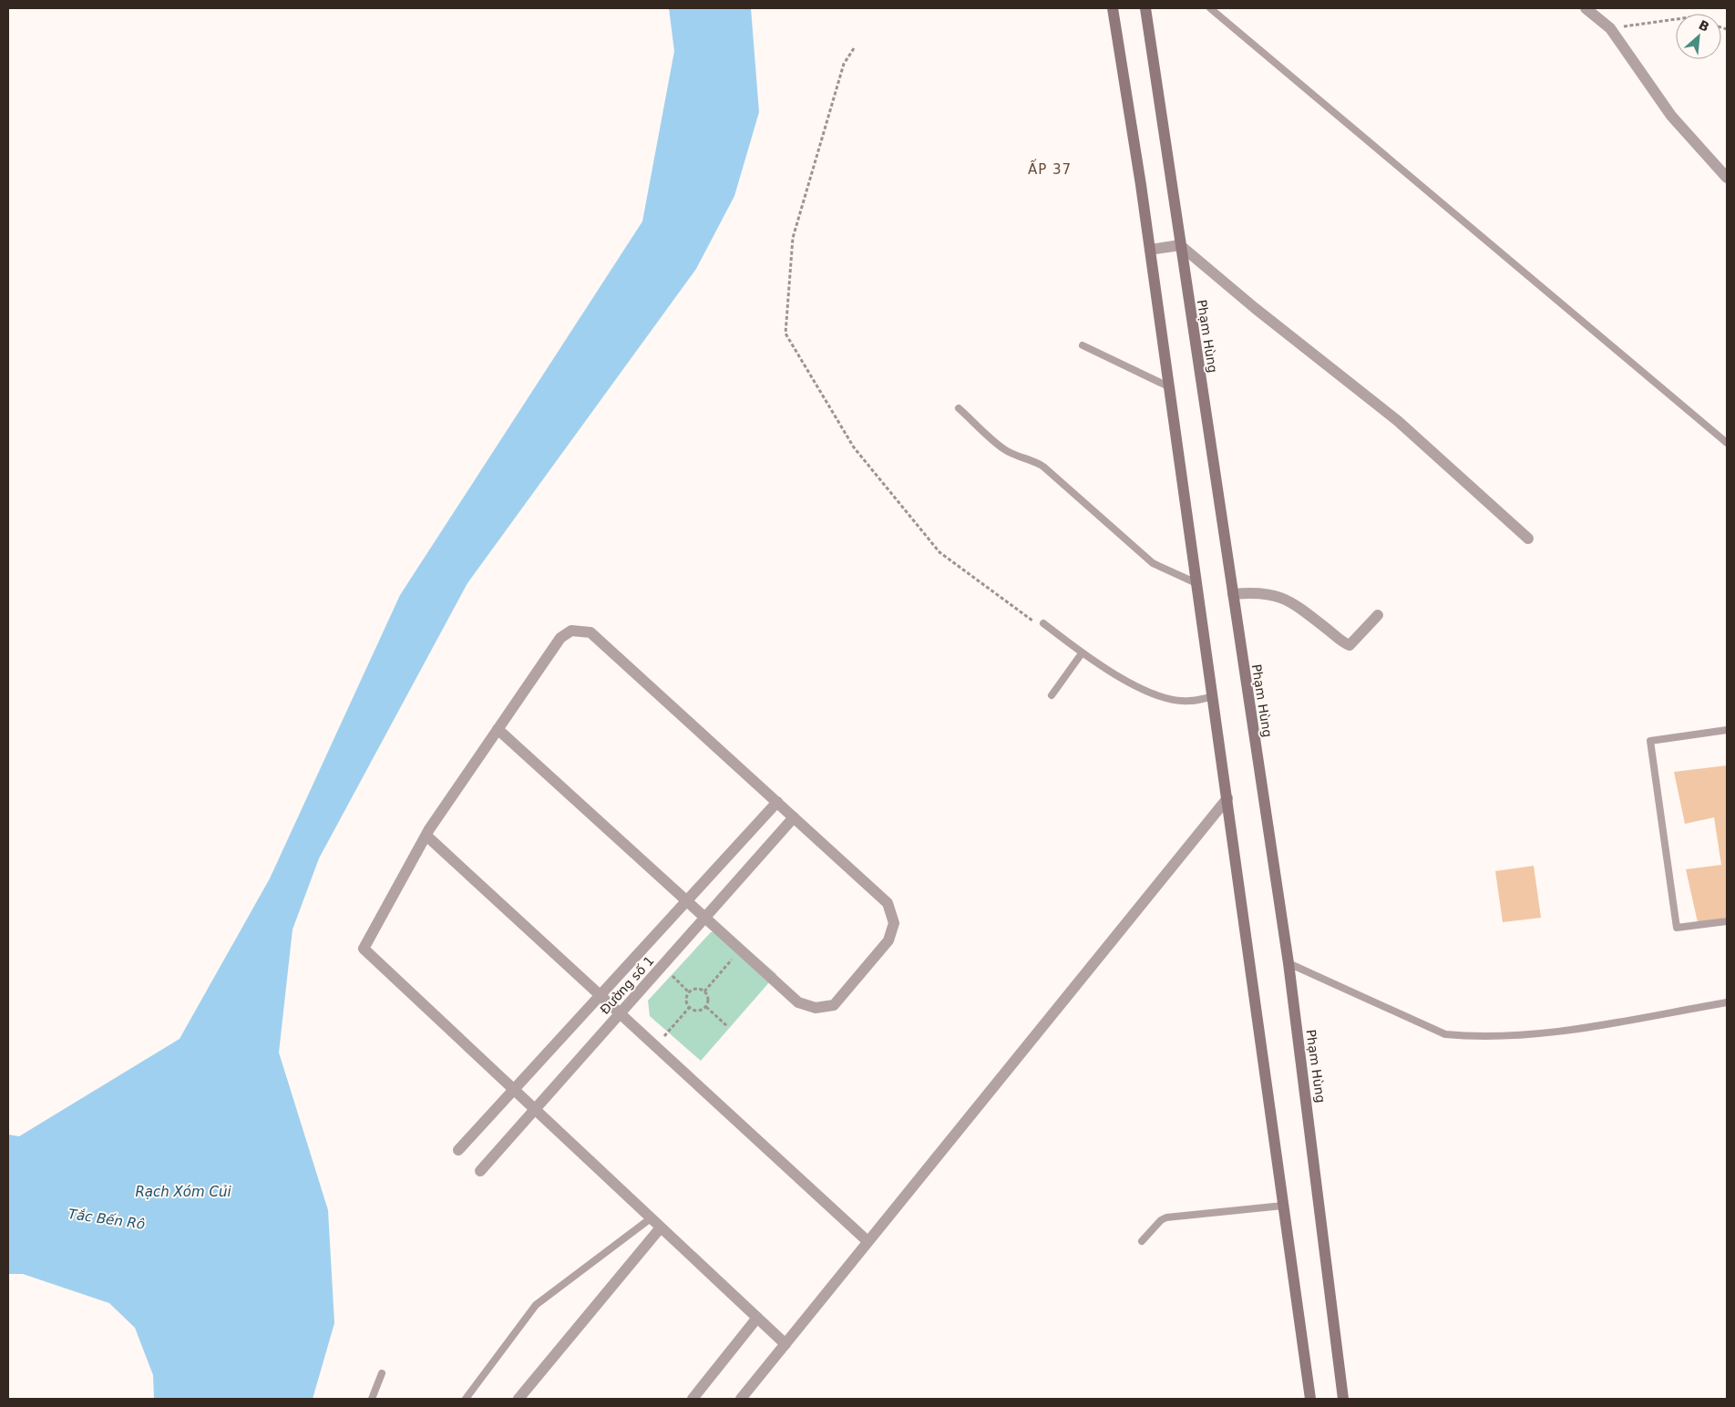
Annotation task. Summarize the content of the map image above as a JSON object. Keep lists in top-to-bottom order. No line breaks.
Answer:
{"streets":{"main road":["Phạm Hùng"],"street":["Đường số 1"]},"districts":["ẤP 37"],"water":["Rạch Xóm Củi","Tắc Bến Rô"],"north":"top right"}
